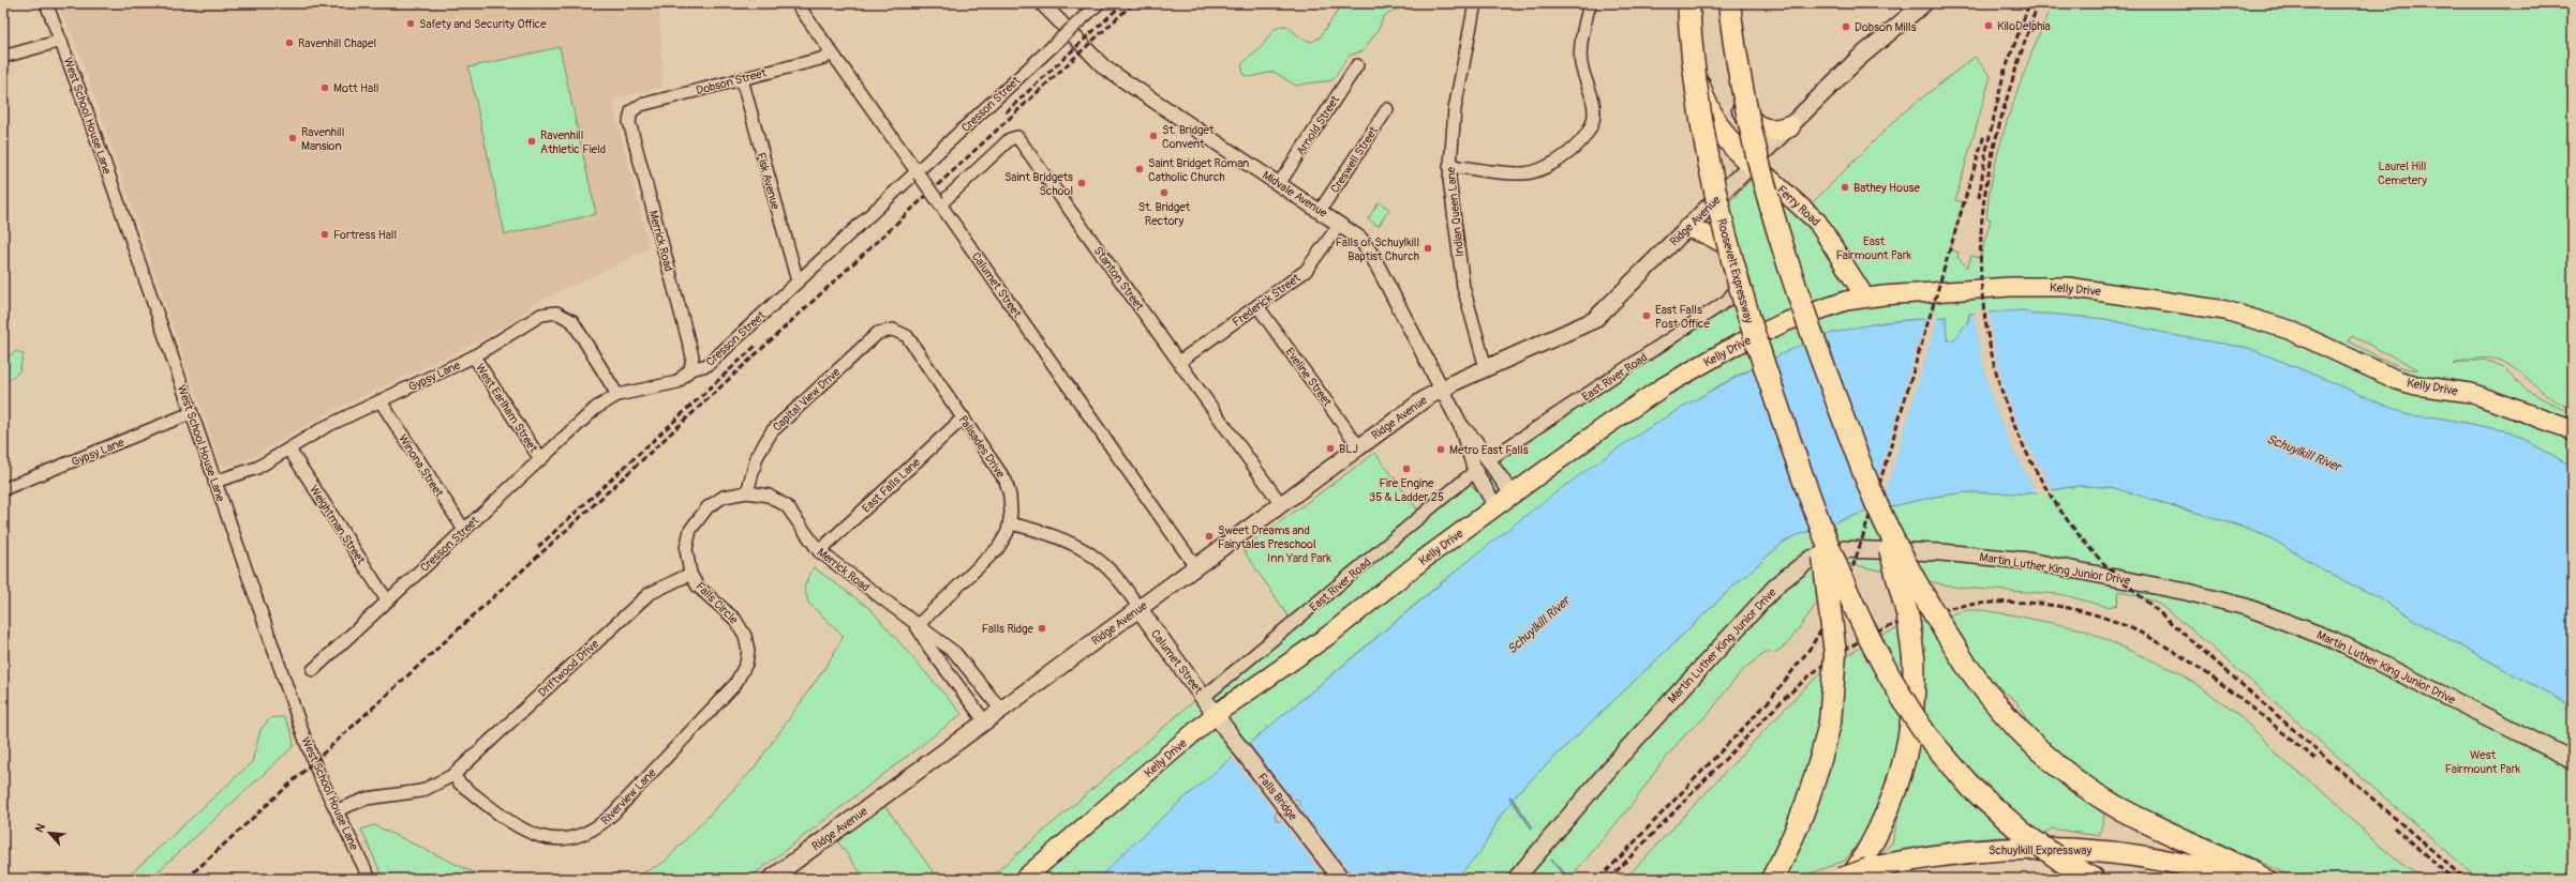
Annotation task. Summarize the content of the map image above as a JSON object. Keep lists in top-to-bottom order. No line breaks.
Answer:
{"streets":{"highway":["Roosevelt Expressway","Schuylkill Expressway"],"main road":["Ferry Road","Ridge Avenue","Calumet Street","Kelly Drive","Martin Luther King Junior Drive","Falls Bridge"],"street":["Dobson Street","Cresson Street","West School House Lane","Arnold Street","Creswell Street","Fisk Avenue","Midvale Avenue","Indian Queen Lane","Merrick Road","Stanton Street","Frederick Street","Gypsy Lane","Eveline Street","East River Road","Capital View Drive","West Earlham Street","Palisades Drive","Winona Street","East Falls Lane","Weightman Street","Falls Circle","Driftwood Drive","Riverview Lane"]},"crossings":[["Dobson Street","Fisk Avenue"],["Dobson Street","Merrick Road"],["Dobson Street","Calumet Street"],["Cresson Street","Fisk Avenue"],["Cresson Street","Merrick Road"],["Cresson Street","Calumet Street"],["Cresson Street","Gypsy Lane"],["Cresson Street","West Earlham Street"],["Cresson Street","Winona Street"],["Cresson Street","Weightman Street"],["West School House Lane","Gypsy Lane"],["West School House Lane","Driftwood Drive"],["Arnold Street","Midvale Avenue"],["Creswell Street","Midvale Avenue"],["Midvale Avenue","Ridge Avenue"],["Midvale Avenue","Kelly Drive"],["Midvale Avenue","Frederick Street"],["Midvale Avenue","East River Road"],["Ferry Road","Ridge Avenue"],["Ferry Road","Kelly Drive"],["Indian Queen Lane","Ridge Avenue"],["Ridge Avenue","Merrick Road"],["Ridge Avenue","Stanton Street"],["Ridge Avenue","Calumet Street"],["Ridge Avenue","Eveline Street"],["Merrick Road","Capital View Drive"],["Merrick Road","Palisades Drive"],["Merrick Road","East Falls Lane"],["Merrick Road","Falls Circle"],["Merrick Road","Driftwood Drive"],["Stanton Street","Calumet Street"],["Stanton Street","Frederick Street"],["Calumet Street","Kelly Drive"],["Calumet Street","East River Road"],["Calumet Street","Falls Bridge"],["Kelly Drive","Falls Bridge"],["Frederick Street","Eveline Street"],["Gypsy Lane","West Earlham Street"],["Gypsy Lane","Winona Street"],["Gypsy Lane","Weightman Street"],["Capital View Drive","Palisades Drive"],["Palisades Drive","East Falls Lane"],["Falls Circle","Driftwood Drive"],["Falls Circle","Riverview Lane"],["Driftwood Drive","Riverview Lane"]],"water":["Schuylkill River"],"parks":["Laurel Hill Cemetery","East Fairmount Park","Inn Yard Park","West Fairmount Park"],"places":["Safety and Security Office","KiloDelphia","Dobson Mills","Ravenhill Chapel","Mott Hall","St. Bridget Convent","Ravenhill Mansion","Ravenhill Athletic Field","Saint Bridget Roman Catholic Church","Saint Bridgets School","Bathey House","St. Bridget Rectory","Fortress Hall","Falls of Schuylkill Baptist Church","East Falls Post Office","BLJ","Metro East Falls","Fire Engine 35 & Ladder 25","Sweet Dreams and Fairytales Preschool","Falls Ridge"],"north":"top left"}
